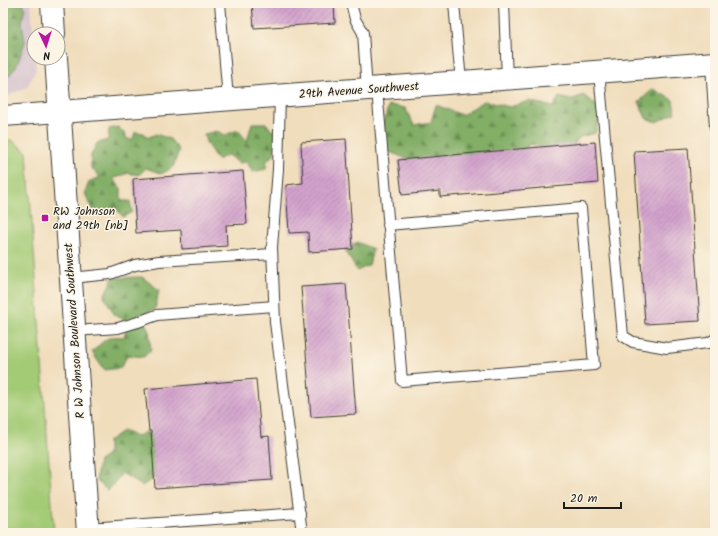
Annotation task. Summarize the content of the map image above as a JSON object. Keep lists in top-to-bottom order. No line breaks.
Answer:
{"streets":{"street":["29th Avenue Southwest","R W Johnson Boulevard Southwest"]},"crossings":[["29th Avenue Southwest","R W Johnson Boulevard Southwest"]],"places":{"transit":["RW Johnson and 29th [nb]"]},"scale_bar":"20 m","north":"bottom"}
